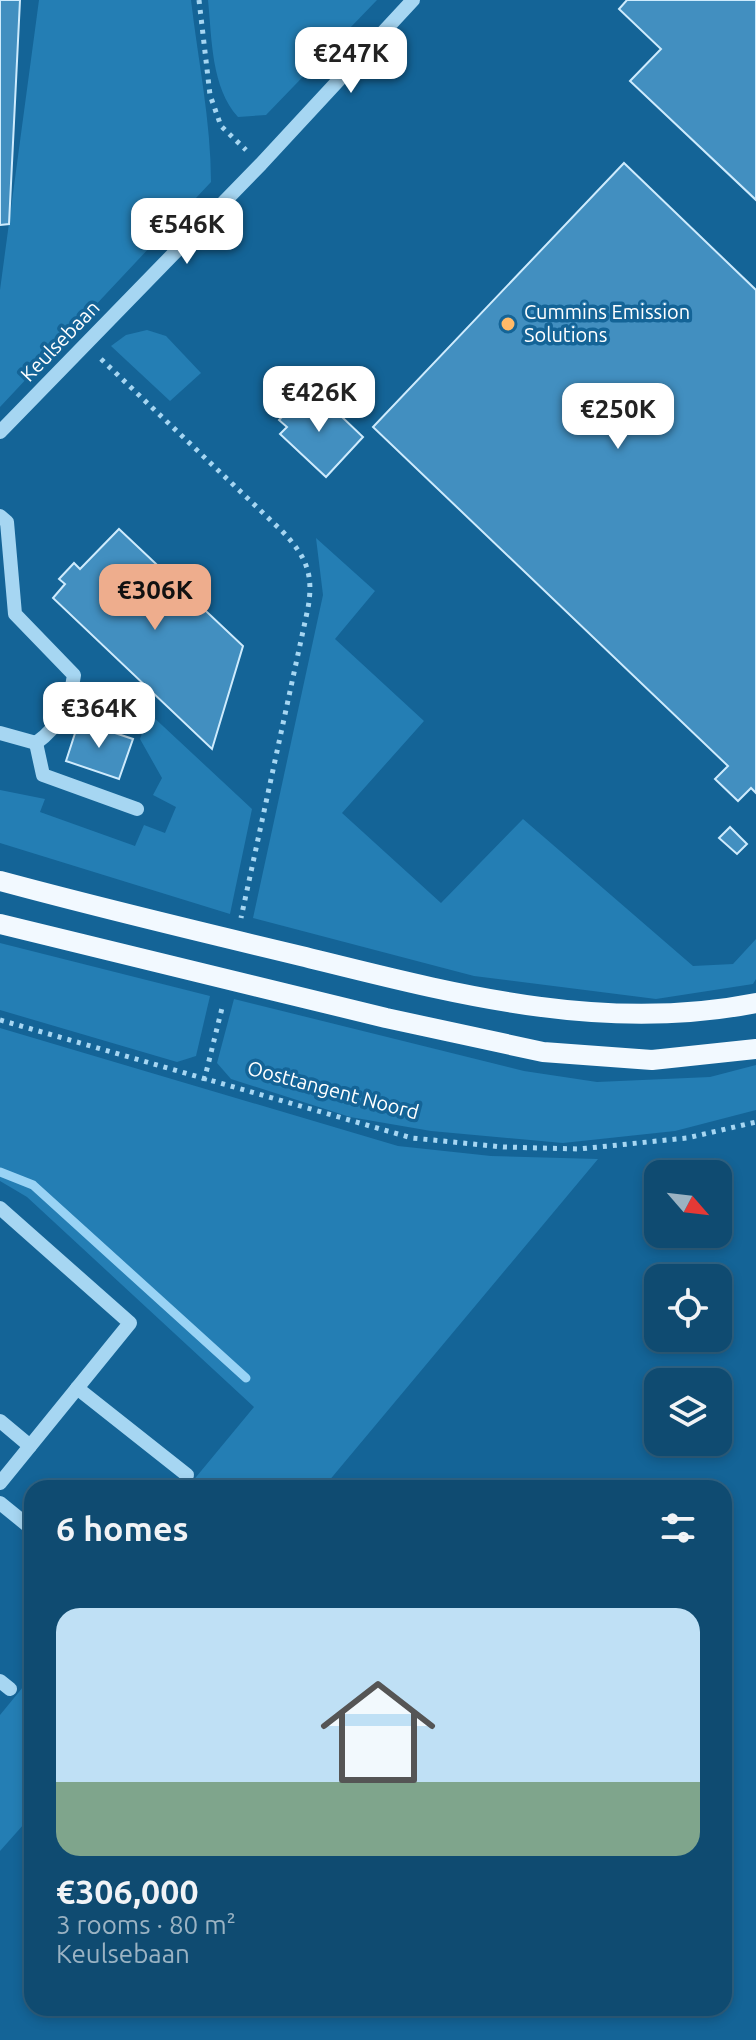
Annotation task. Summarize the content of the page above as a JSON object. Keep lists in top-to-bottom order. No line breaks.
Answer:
{"streets":{"street":["Keulsebaan"],"path":["Oosttangent Noord"]},"places":["Cummins Emission Solutions"],"north":"bottom right","page":{"price":["€247K","€546K","€426K","€250K","€306K","€364K"],"heading":"6 homes","list":[{"name":"€306,000","note":"3 rooms · 80 m² · Keulsebaan"}]}}
